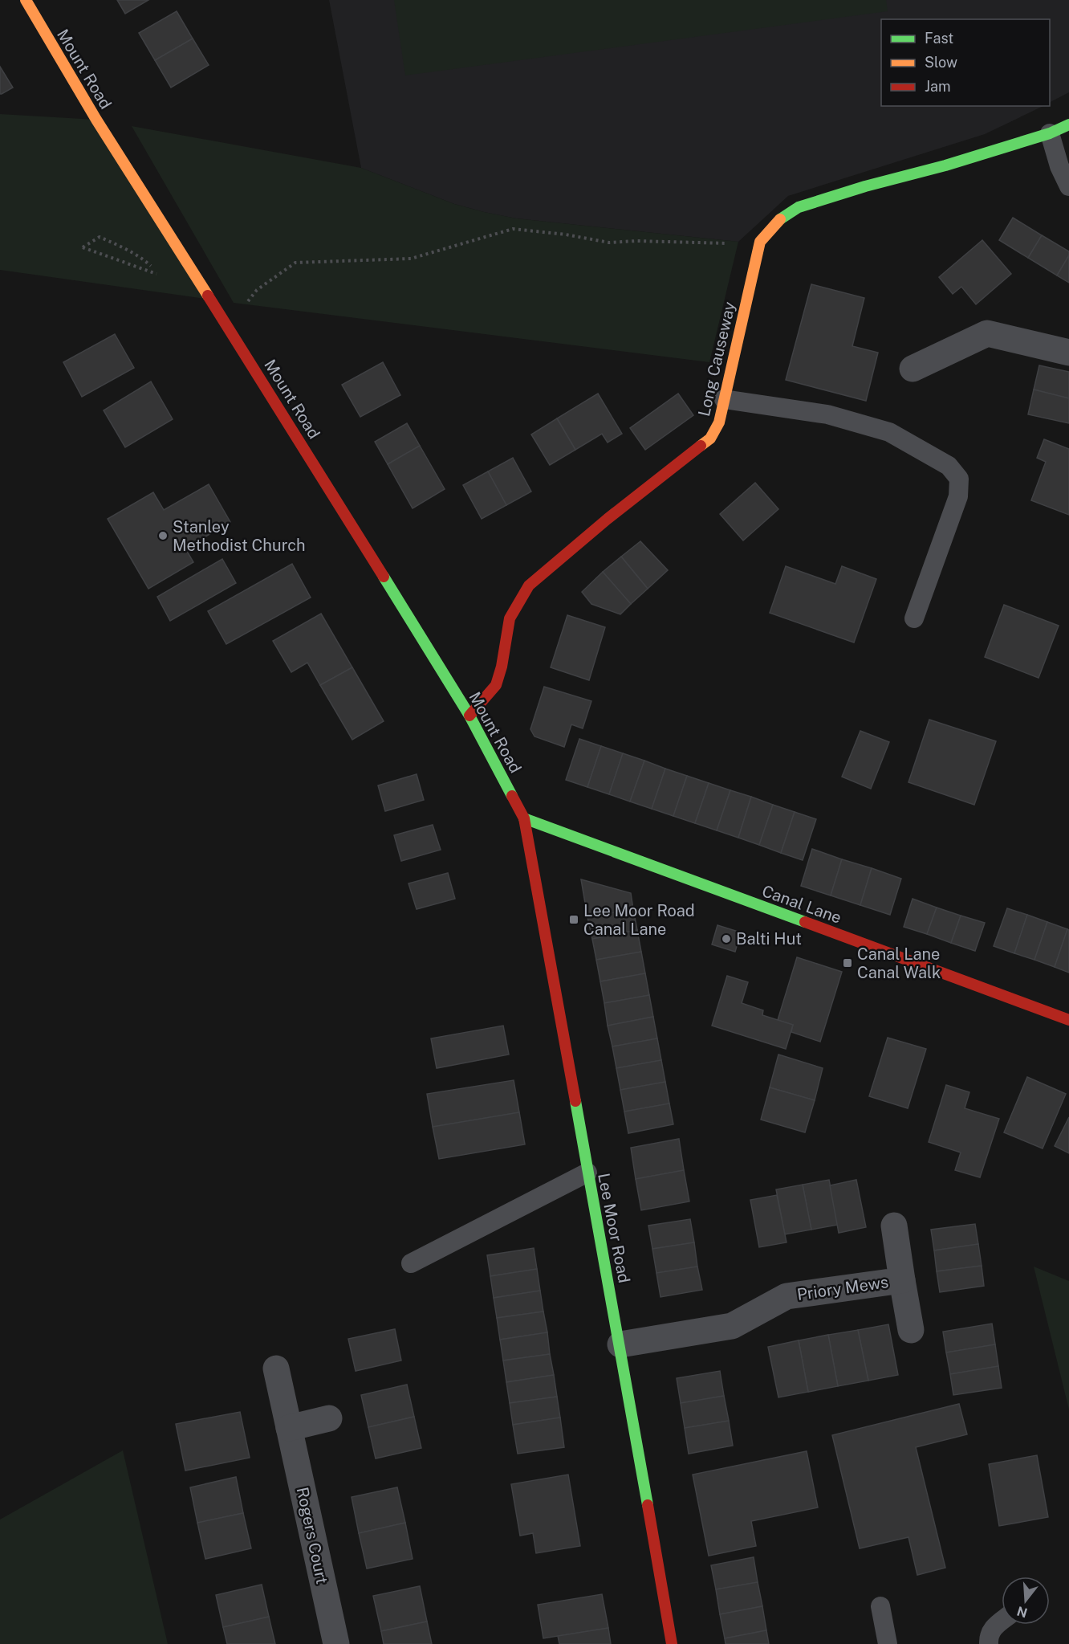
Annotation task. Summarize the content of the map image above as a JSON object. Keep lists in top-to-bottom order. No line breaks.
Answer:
{"streets":{"street":["Mount Road","Long Causeway","Canal Lane","Lee Moor Road","Priory Mews","Rogers Court"]},"crossings":[["Mount Road","Long Causeway"],["Mount Road","Canal Lane"],["Mount Road","Lee Moor Road"],["Canal Lane","Lee Moor Road"],["Lee Moor Road","Priory Mews"]],"places":{"other":["Stanley Methodist Church","Balti Hut"],"transit":["Lee Moor Road Canal Lane","Canal Lane Canal Walk"]},"legend":["Fast","Slow","Jam"],"north":"bottom"}
